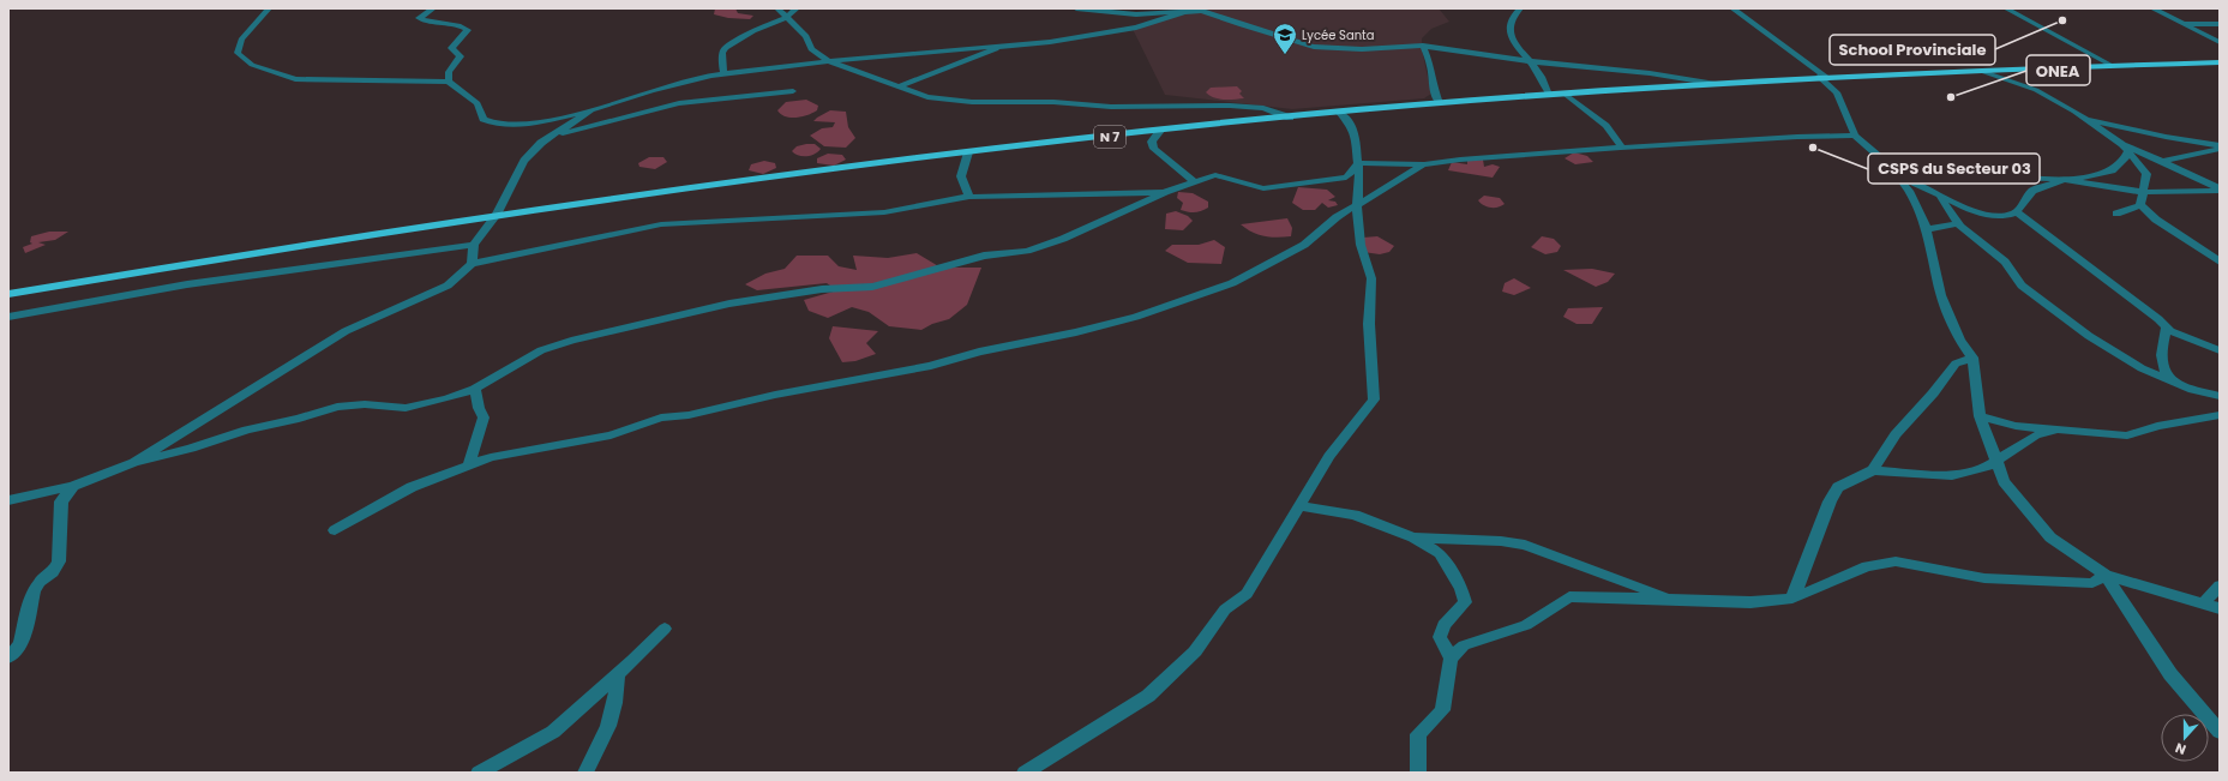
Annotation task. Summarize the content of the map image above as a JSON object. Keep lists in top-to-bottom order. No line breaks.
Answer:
{"streets":{"highway":["N 7"]},"places":{"other":["School Provinciale","ONEA","CSPS du Secteur 03"],"school or university":["Lycée Santa"]},"north":"bottom"}
